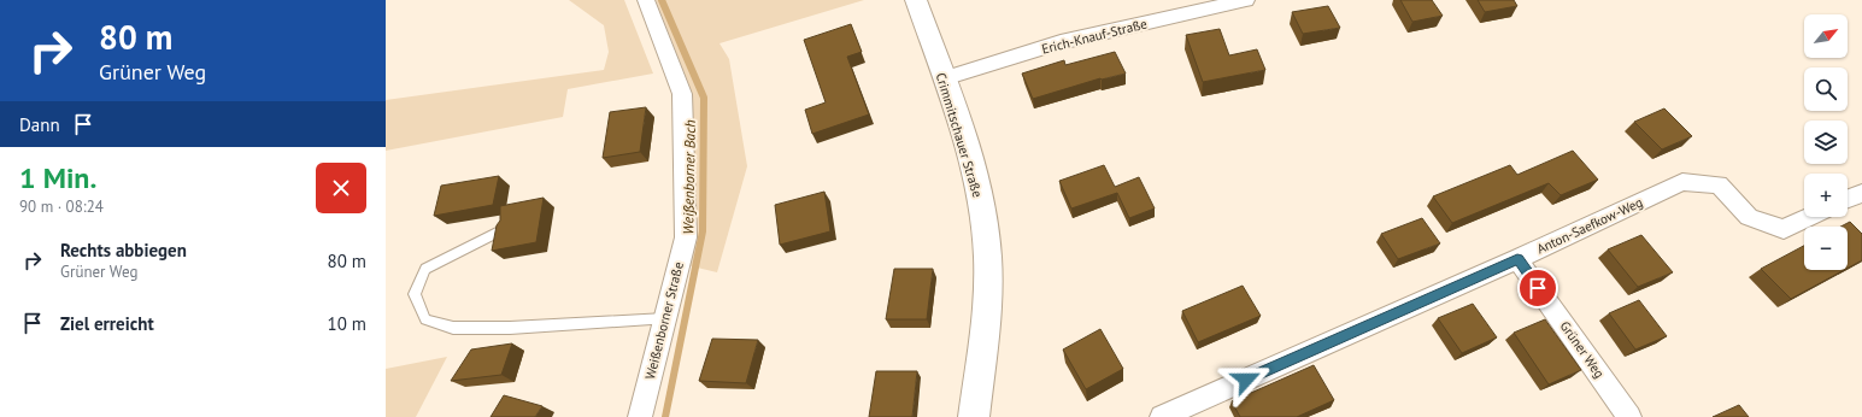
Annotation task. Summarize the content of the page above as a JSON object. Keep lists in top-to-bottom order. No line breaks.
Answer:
{"streets":{"main road":["Crimmitschauer Straße"],"street":["Erich-Knauf-Straße","Anton-Saefkow-Weg","Weißenborner Straße","Grüner Weg"]},"crossings":[["Erich-Knauf-Straße","Crimmitschauer Straße"],["Anton-Saefkow-Weg","Grüner Weg"]],"water":["Weißenborner Bach"],"north":"top right","page":{"turn":["80 m","Grüner Weg"],"map_buttons":["+","−"],"then":"Dann","heading":["1 Min.","90 m · 08:24"],"list":[{"name":"Rechts abbiegen","note":"Grüner Weg","value":"80 m"},{"name":"Ziel erreicht","value":"10 m"}]}}
